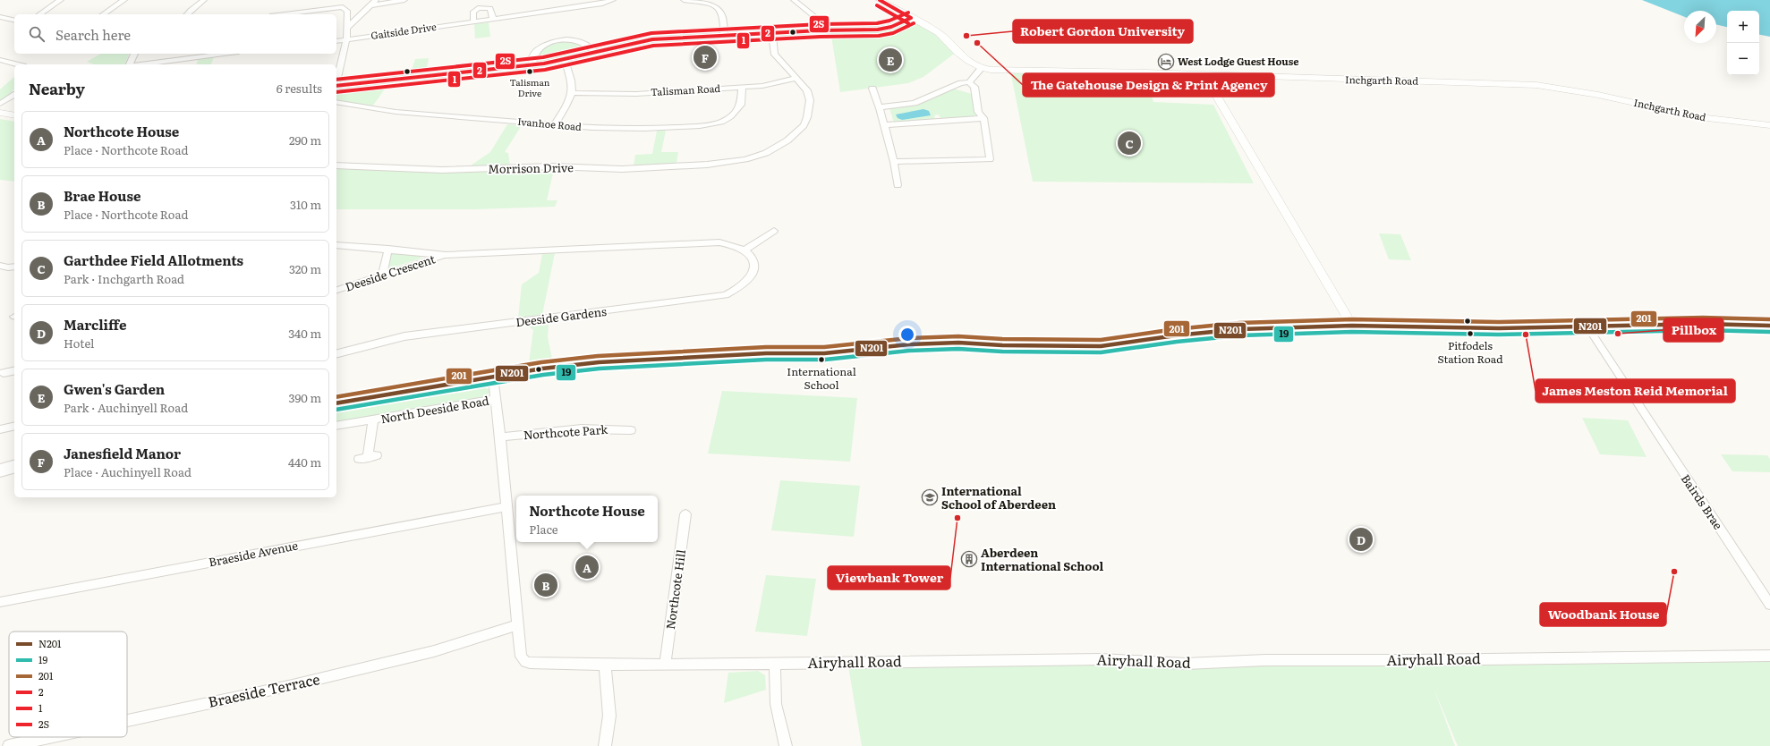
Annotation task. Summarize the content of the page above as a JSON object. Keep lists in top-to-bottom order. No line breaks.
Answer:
{"streets":{"main road":["North Deeside Road"],"street":["Gaitside Drive","Inchgarth Road","Talisman Road","Ivanhoe Road","Morrison Drive","Deeside Crescent","Deeside Gardens","Northcote Park","Bairds Brae","Braeside Avenue","Northcote Hill","Airyhall Road","Braeside Terrace"]},"crossings":[["Talisman Road","Ivanhoe Road"],["Talisman Road","Morrison Drive"],["North Deeside Road","Bairds Brae"],["Northcote Hill","Airyhall Road"],["Airyhall Road","Braeside Terrace"]],"places":{"other":["Robert Gordon University","The Gatehouse Design & Print Agency","Talisman Drive","Pitfodels Station Road","Pillbox","James Meston Reid Memorial","International School","Viewbank Tower","Woodbank House"],"hotel":["West Lodge Guest House"],"school or university":["International School of Aberdeen"],"building":["Aberdeen International School"]},"lines":["transit line 2","transit line 1","transit line 2S","transit line 201","transit line N201","transit line 19"],"legend":["N201","19","201","2","1","2S"],"north":"bottom left","page":{"map_buttons":["+","−"],"search":"Search here","pins":["F","E","C","D","A","B"],"heading":["Nearby","6 results"],"list":[{"mark":"A","name":"Northcote House","note":"Place · Northcote Road","value":"290 m"},{"mark":"B","name":"Brae House","note":"Place · Northcote Road","value":"310 m"},{"mark":"C","name":"Garthdee Field Allotments","note":"Park · Inchgarth Road","value":"320 m"},{"mark":"D","name":"Marcliffe","note":"Hotel","value":"340 m"},{"mark":"E","name":"Gwen's Garden","note":"Park · Auchinyell Road","value":"390 m"},{"mark":"F","name":"Janesfield Manor","note":"Place · Auchinyell Road","value":"440 m"}],"popup":["Northcote House","Place"]}}
